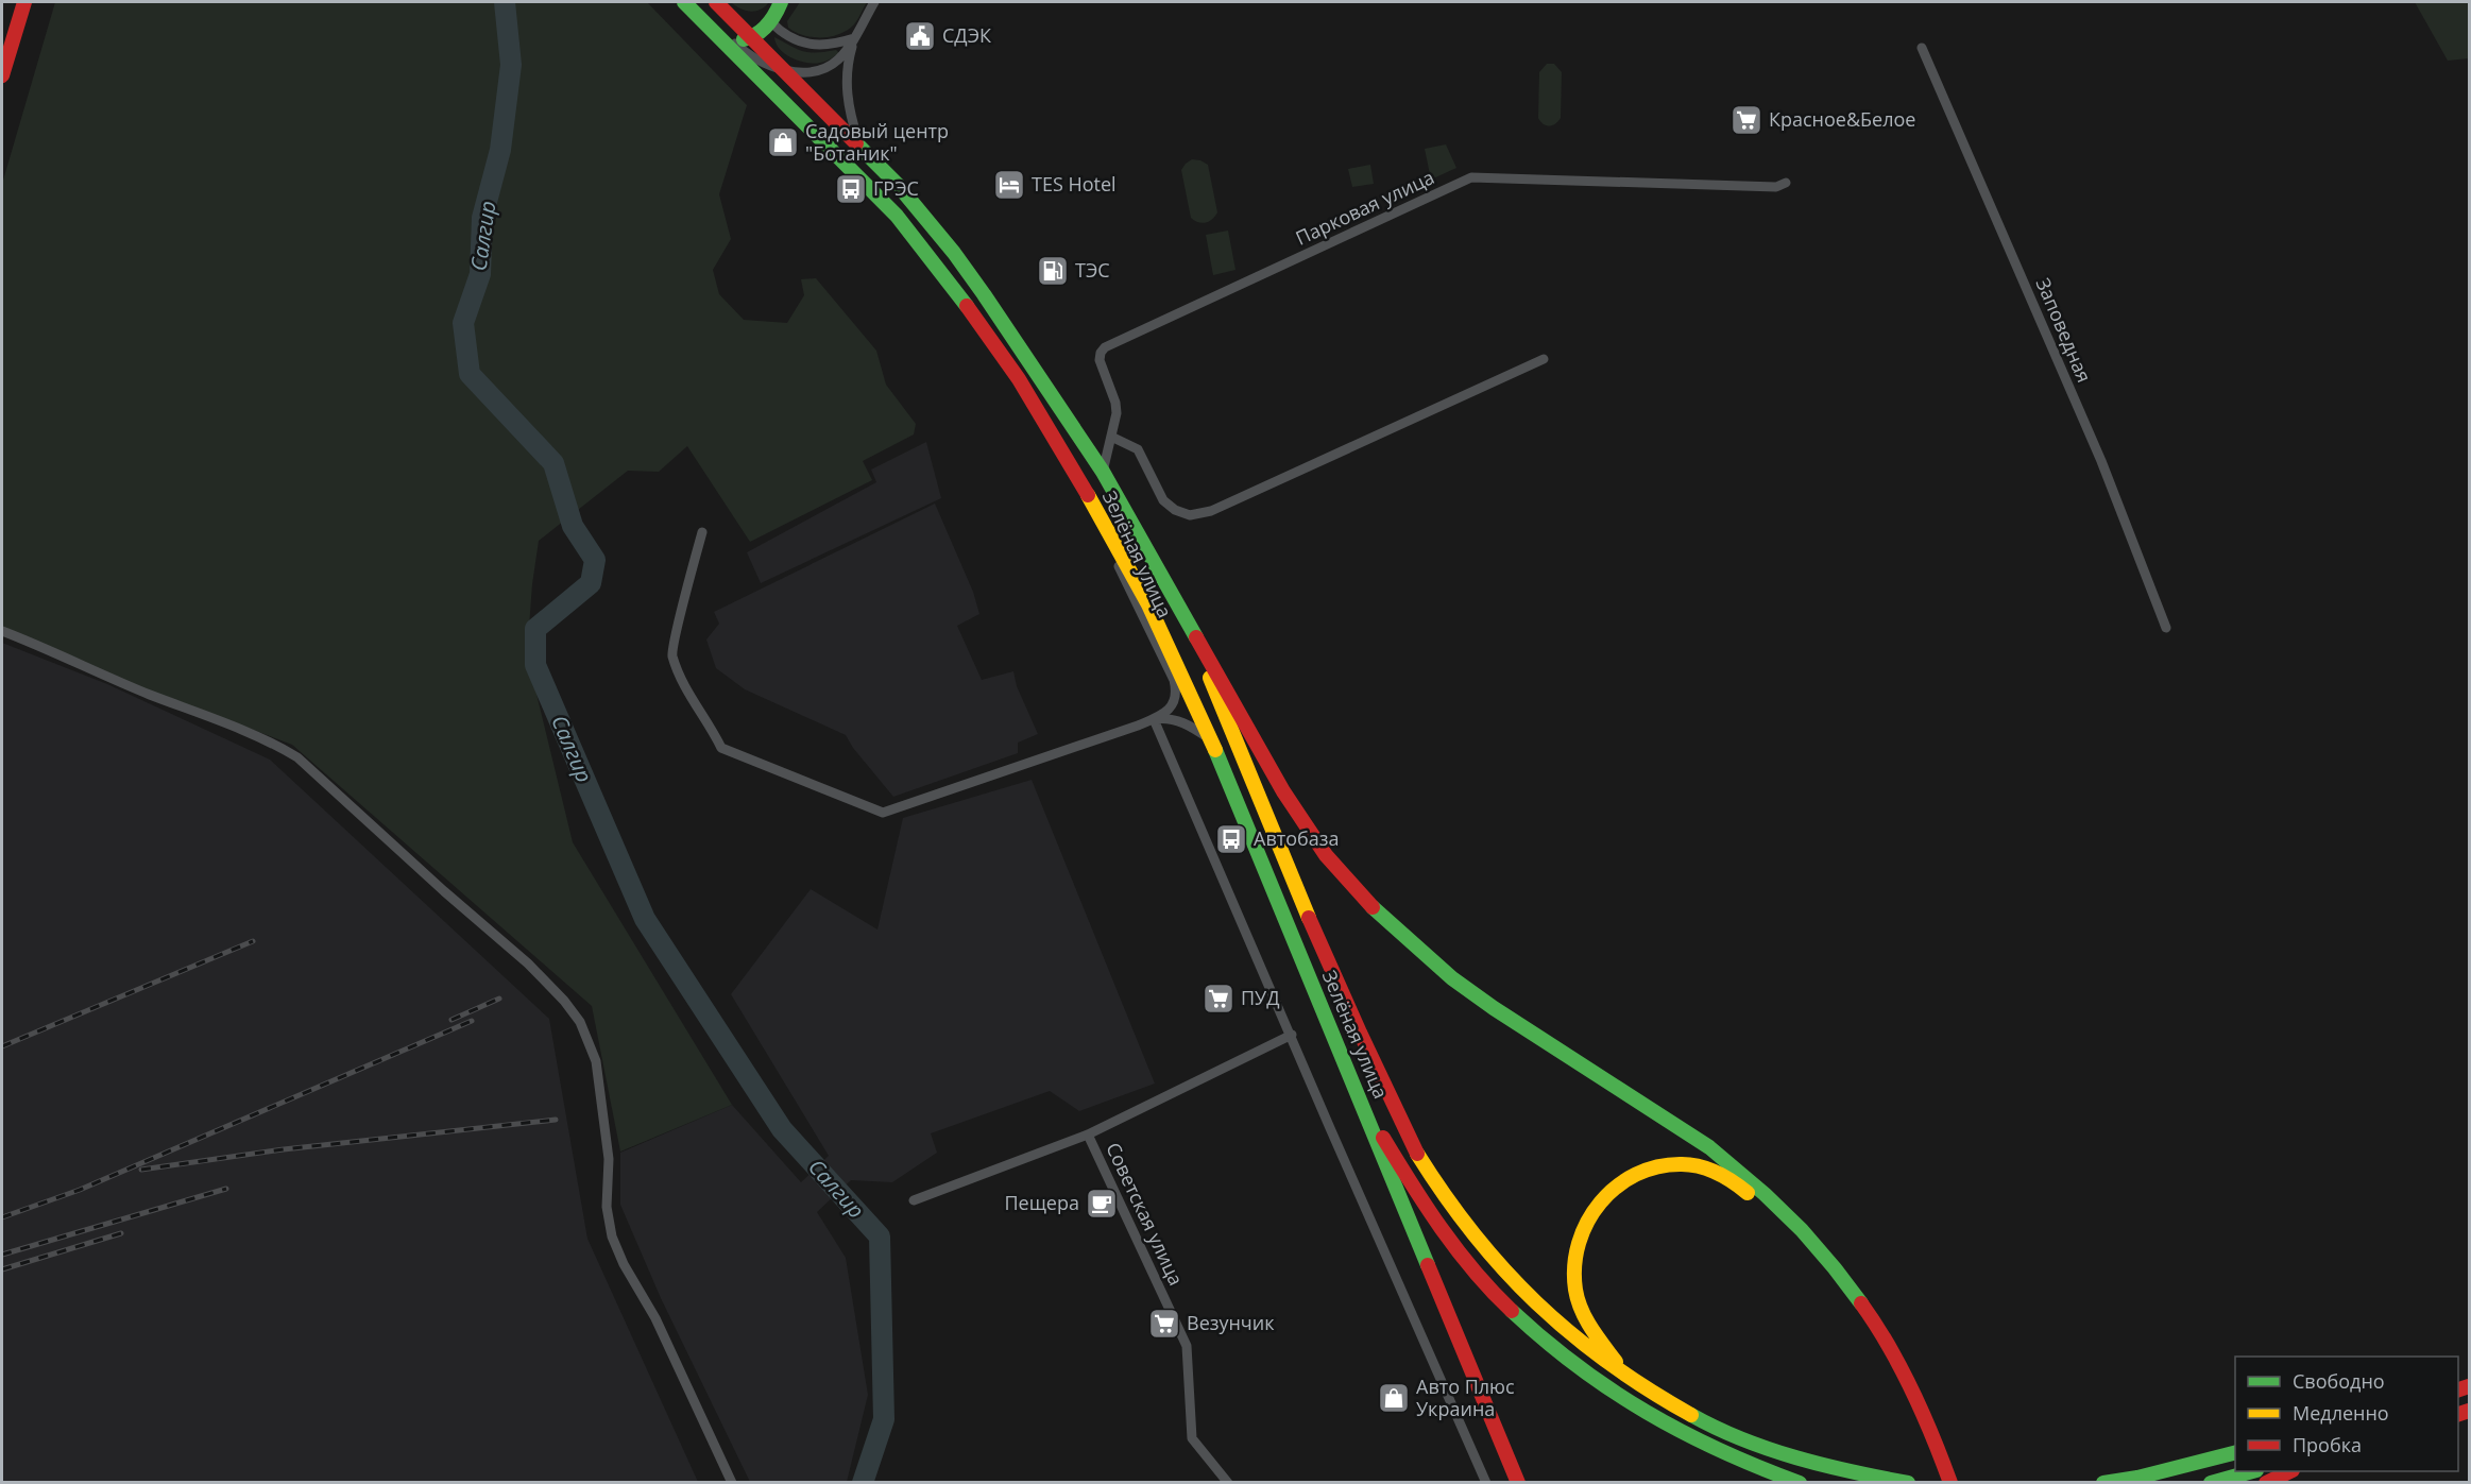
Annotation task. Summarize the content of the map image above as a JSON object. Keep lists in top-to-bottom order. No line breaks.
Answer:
{"streets":{"main road":["Зелёная улица"],"street":["Парковая улица","Заповедная","Советская улица"]},"water":["Салгир"],"places":{"public building":["СДЭК"],"supermarket":["Красное&Белое","ПУД","Везунчик"],"shop":["Садовый центр \"Ботаник\"","Авто Плюс Украина"],"hotel":["TES Hotel"],"bus stop":["ГРЭС","Автобаза"],"fuel station":["ТЭС"],"cafe":["Пещера"]},"legend":["Свободно","Медленно","Пробка"]}
